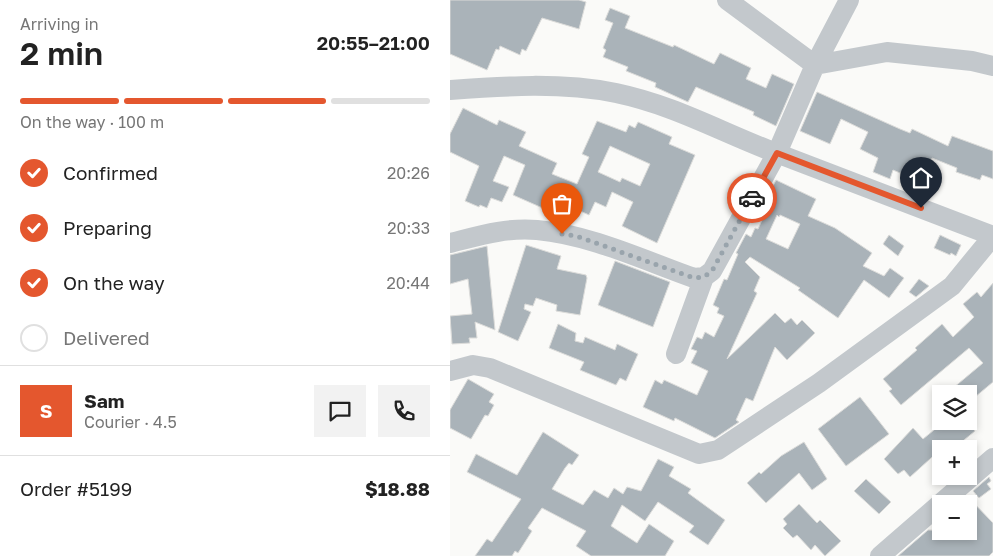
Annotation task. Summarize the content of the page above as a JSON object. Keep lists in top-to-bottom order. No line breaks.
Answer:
{"page":{"heading":["2 min","Arriving in","20:55–21:00"],"panel":["Sam","Courier · 4.5","Order #5199","$18.88"],"bar":"On the way · 100 m","list":[["Confirmed","20:26"],["Preparing","20:33"],["On the way","20:44"],"Delivered"],"round":"S","map_buttons":["+","−"]}}
